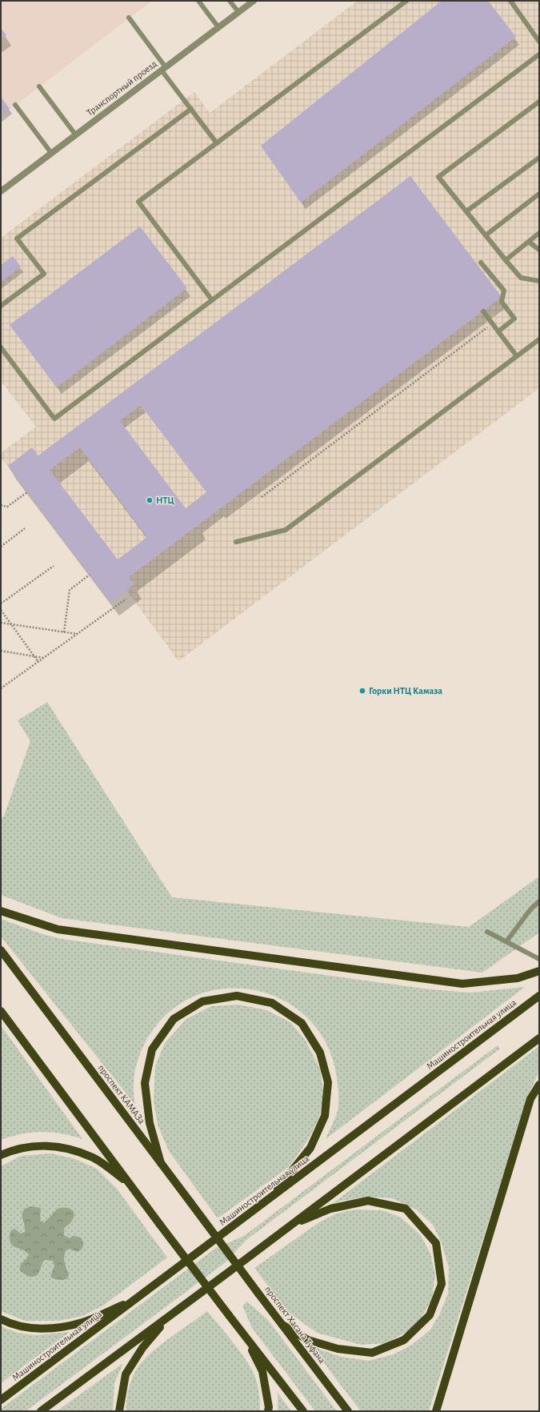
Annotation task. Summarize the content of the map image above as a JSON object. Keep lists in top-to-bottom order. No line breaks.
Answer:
{"streets":{"main road":["Машиностроительная улица","проспект КАМАЗа","проспект Хасана Туфана"],"street":["Транспортный проезд"]},"crossings":[["проспект КАМАЗа","проспект Хасана Туфана"]],"places":["НТЦ","Горки НТЦ Камаза"]}
